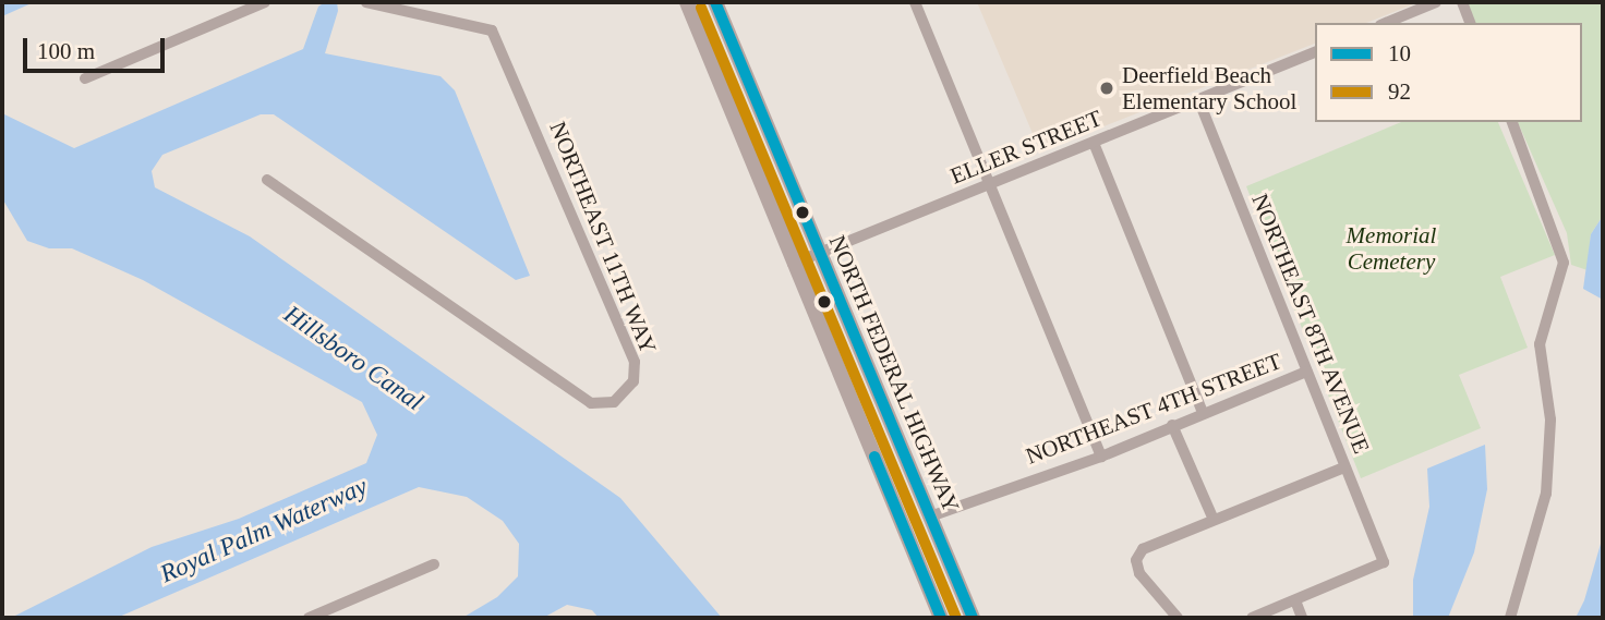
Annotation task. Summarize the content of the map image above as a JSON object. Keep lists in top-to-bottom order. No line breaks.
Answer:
{"streets":{"main road":["NORTH FEDERAL HIGHWAY"],"street":["ELLER STREET","NORTHEAST 11TH WAY","NORTHEAST 8TH AVENUE","NORTHEAST 4TH STREET"]},"crossings":[["ELLER STREET","NORTHEAST 8TH AVENUE"],["ELLER STREET","NORTH FEDERAL HIGHWAY"],["NORTHEAST 8TH AVENUE","NORTHEAST 4TH STREET"],["NORTH FEDERAL HIGHWAY","NORTHEAST 4TH STREET"]],"water":["Hillsboro Canal","Royal Palm Waterway"],"parks":["Memorial Cemetery"],"places":["Deerfield Beach Elementary School"],"lines":["transit line 10","transit line 92"],"legend":["10","92"],"scale_bar":"100 m"}
